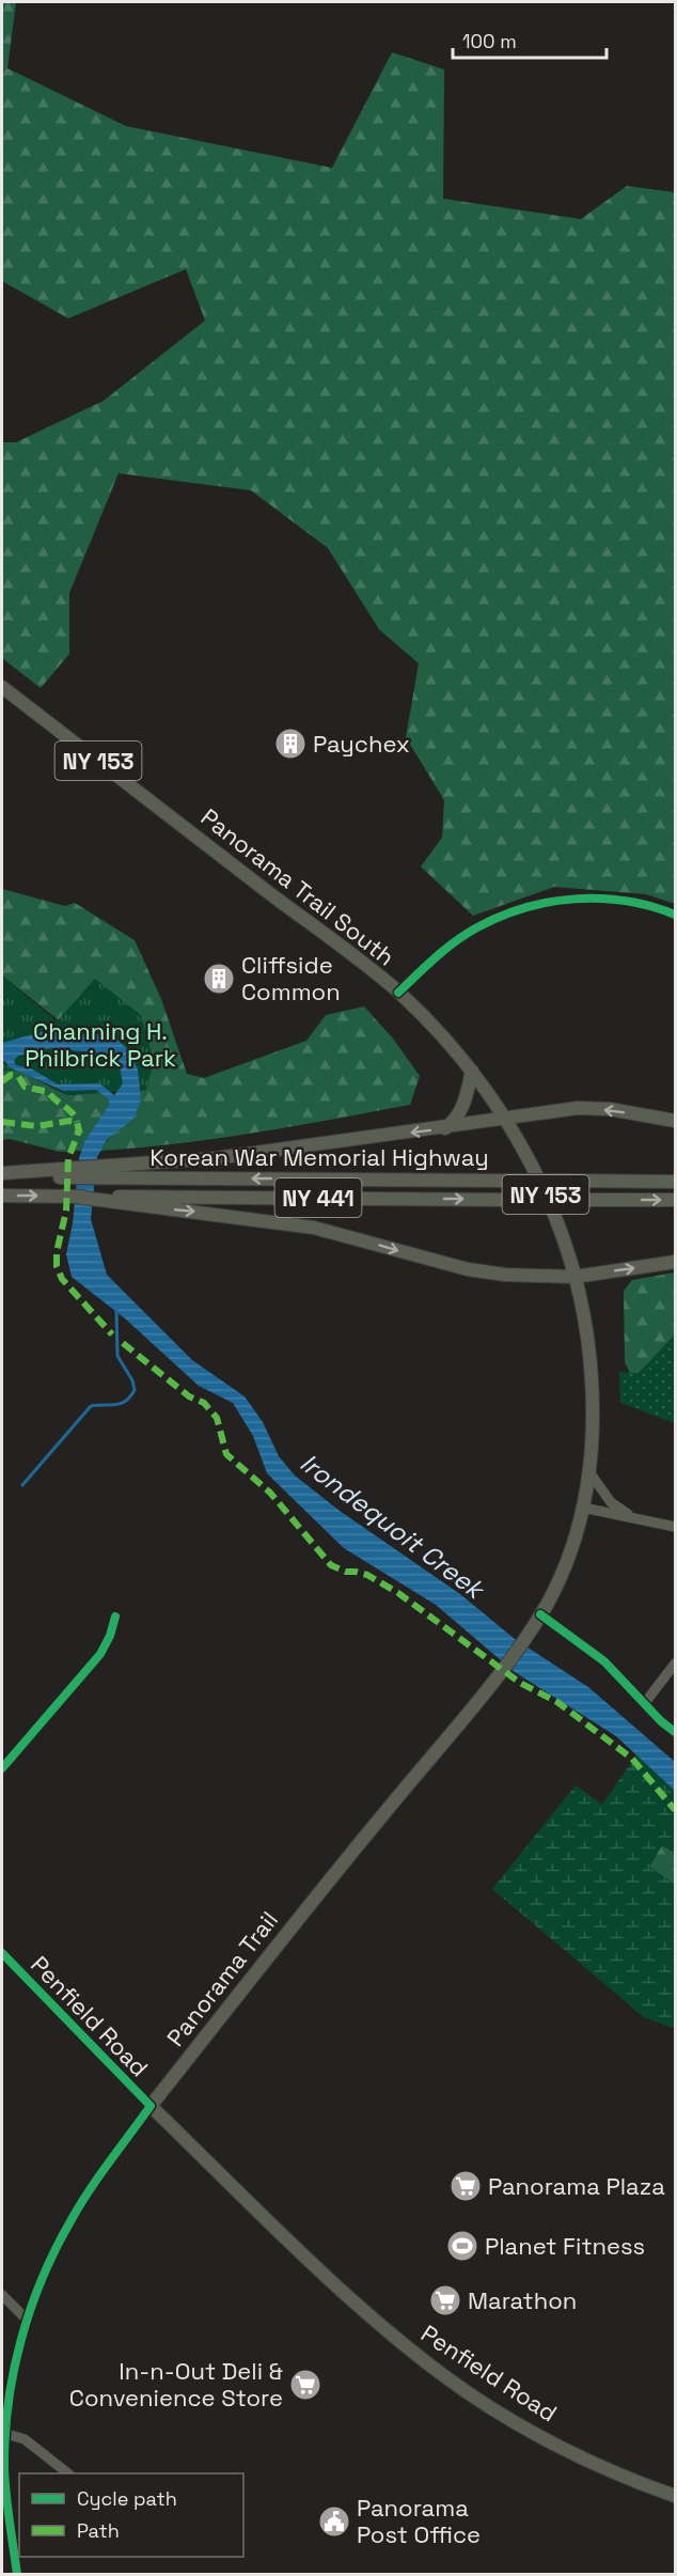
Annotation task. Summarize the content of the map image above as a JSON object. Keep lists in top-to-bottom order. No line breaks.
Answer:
{"streets":{"main road":["NY 153","Panorama Trail South","Korean War Memorial Highway","NY 441","Panorama Trail","Penfield Road"]},"crossings":[["Panorama Trail South","Panorama Trail"],["Panorama Trail","Penfield Road"]],"water":["Irondequoit Creek"],"parks":["Channing H. Philbrick Park"],"places":{"building":["Paychex","Cliffside Common"],"supermarket":["Panorama Plaza","Marathon","In-n-Out Deli & Convenience Store"],"sports":["Planet Fitness"],"public building":["Panorama Post Office"]},"legend":["Cycle path","Path"],"scale_bar":"100 m"}
